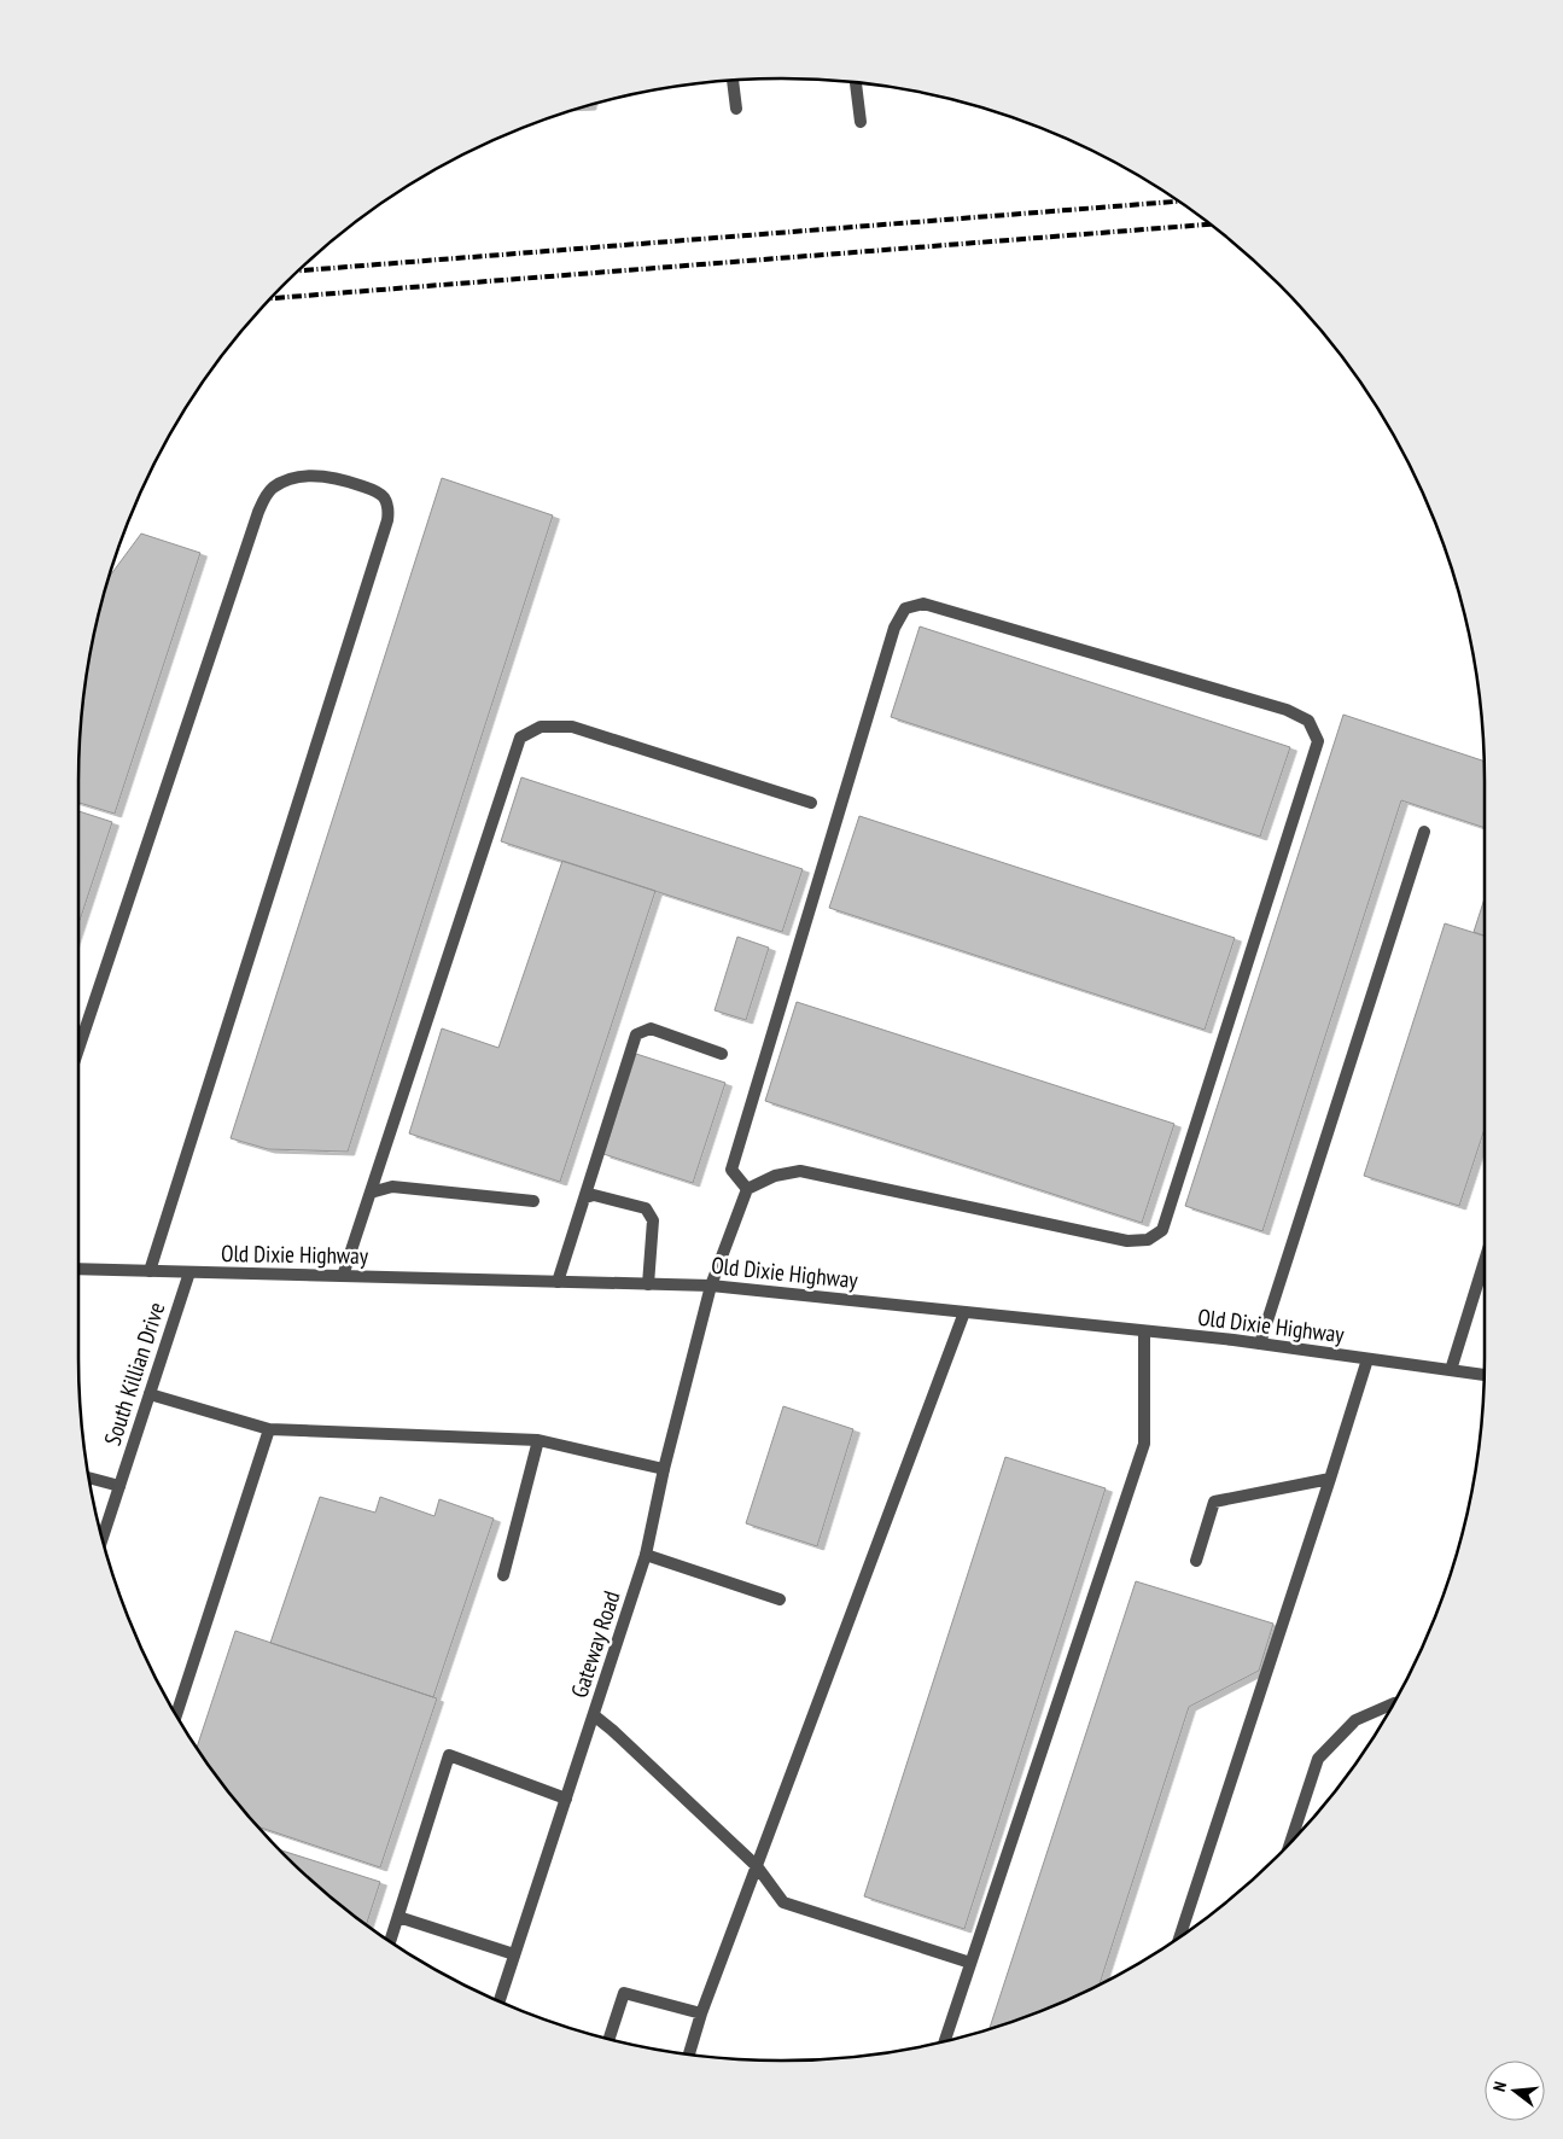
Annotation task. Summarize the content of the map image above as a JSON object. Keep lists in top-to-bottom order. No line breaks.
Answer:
{"streets":{"street":["Old Dixie Highway","South Killian Drive","Gateway Road"]},"crossings":[["Old Dixie Highway","South Killian Drive"],["Old Dixie Highway","Gateway Road"]],"north":"left"}
